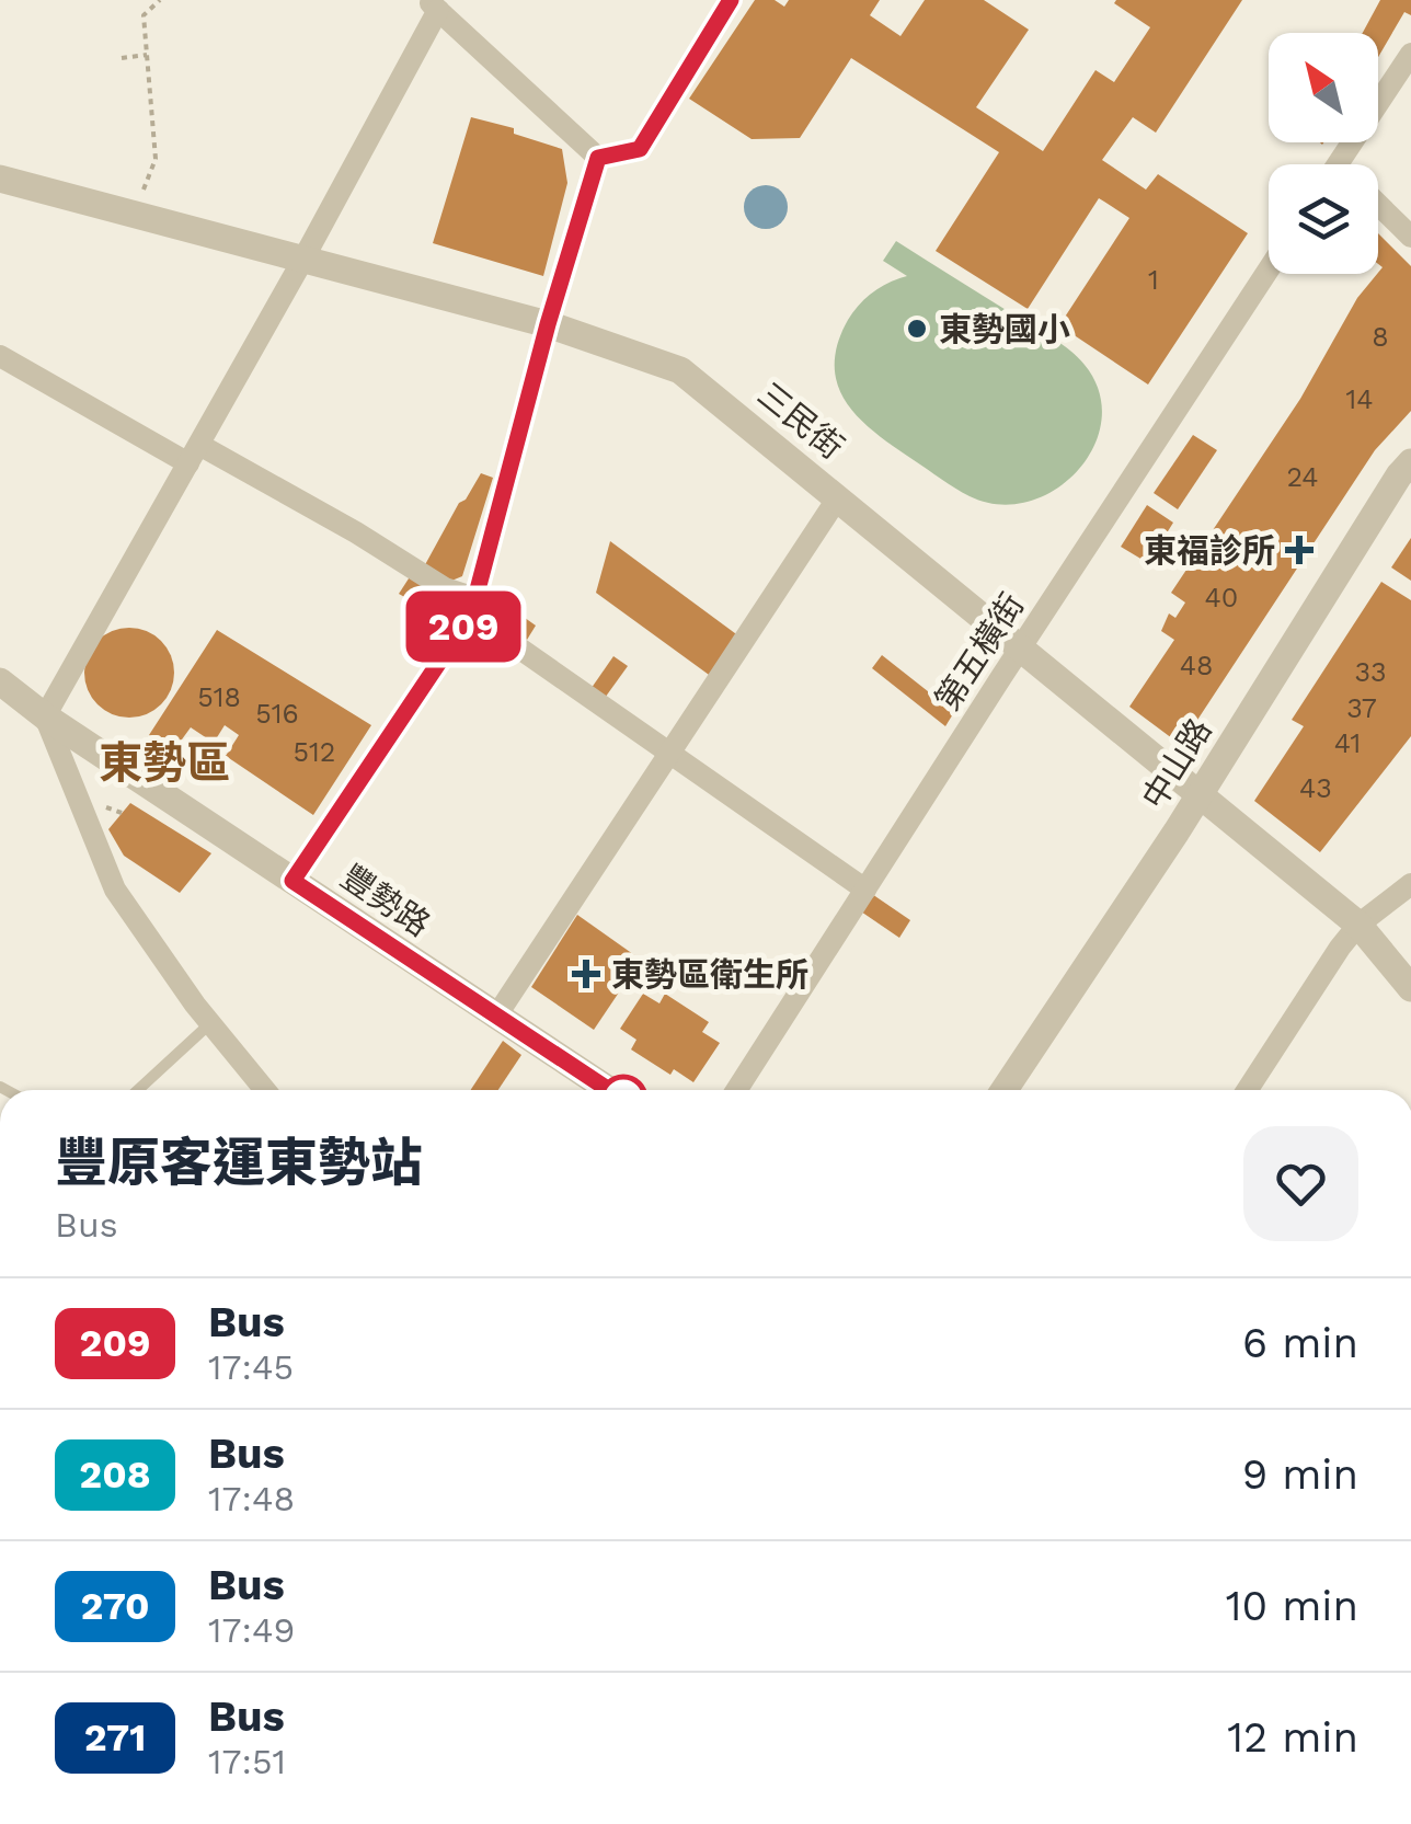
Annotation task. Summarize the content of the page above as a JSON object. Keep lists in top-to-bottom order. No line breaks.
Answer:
{"streets":{"street":["三民街","第五橫街","中山路","豐勢路"]},"crossings":[["三民街","第五橫街"],["三民街","中山路"]],"districts":["東勢區"],"places":{"other":["東勢國小"],"health":["東福診所","東勢區衛生所"]},"lines":["bus line 209"],"house_numbers":["1","8","14","24","40","48","33","518","37","516","41","512","43"],"north":"top left","page":{"on_map":"209","heading":["豐原客運東勢站","Bus"],"list":[{"mark":"209","name":"Bus","note":"17:45","value":"6 min"},{"mark":"208","name":"Bus","note":"17:48","value":"9 min"},{"mark":"270","name":"Bus","note":"17:49","value":"10 min"},{"mark":"271","name":"Bus","note":"17:51","value":"12 min"}]}}
